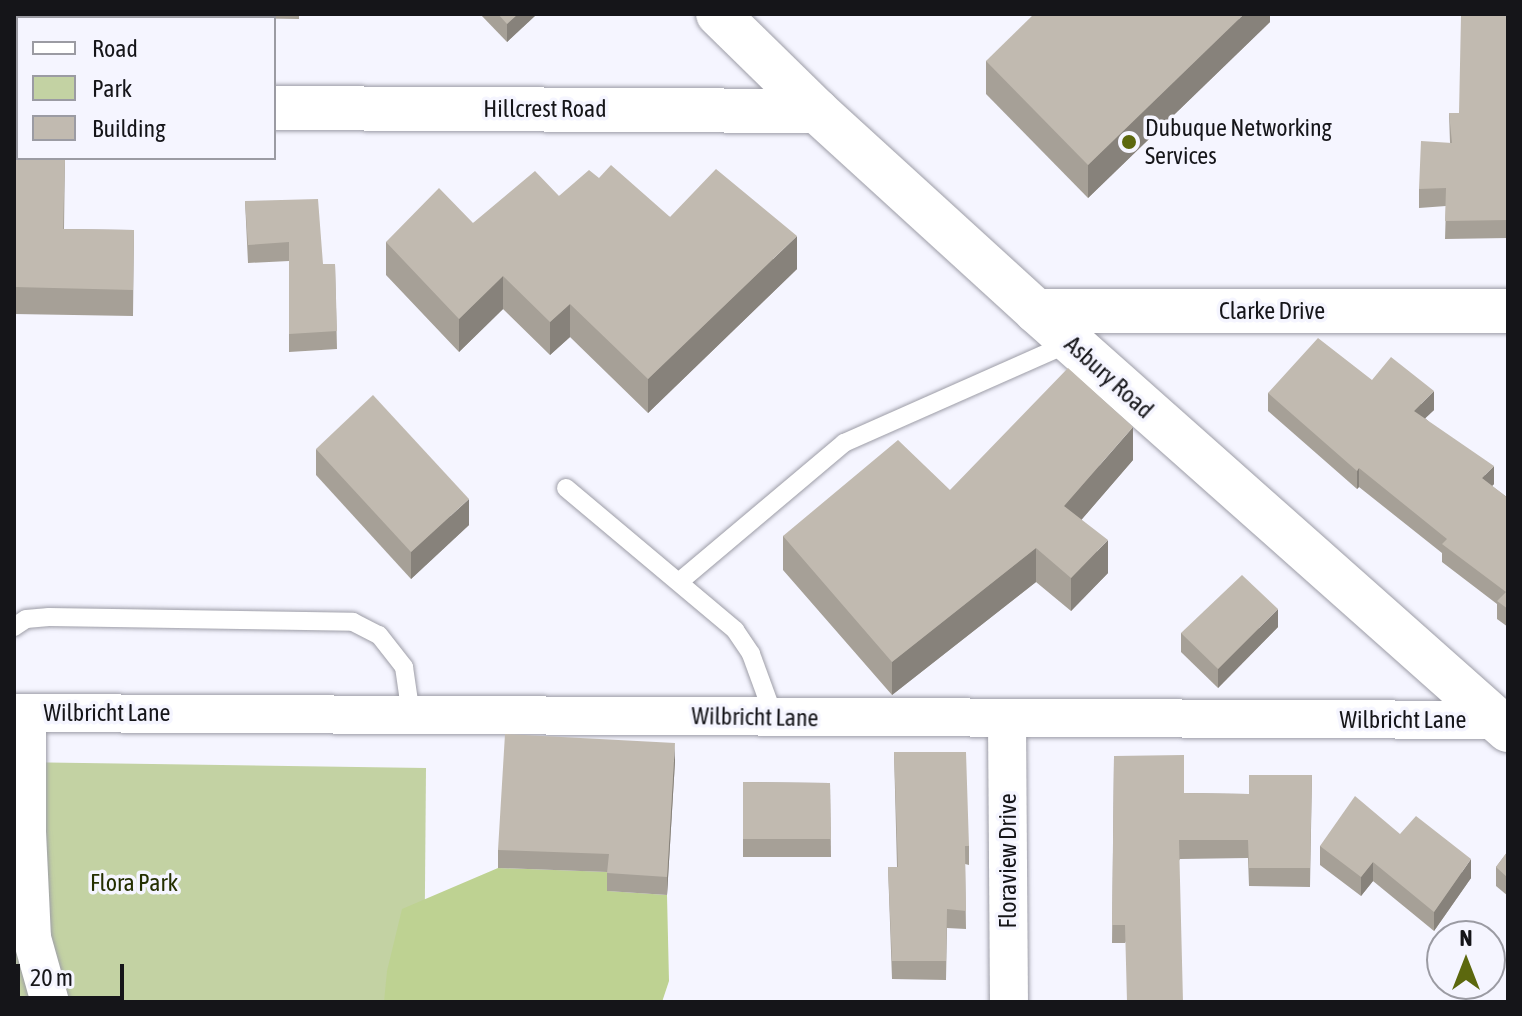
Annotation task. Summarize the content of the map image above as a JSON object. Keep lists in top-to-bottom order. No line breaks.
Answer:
{"streets":{"main road":["Hillcrest Road","Clarke Drive","Asbury Road"],"street":["Wilbricht Lane","Floraview Drive"]},"crossings":[["Hillcrest Road","Asbury Road"],["Clarke Drive","Asbury Road"],["Asbury Road","Wilbricht Lane"],["Wilbricht Lane","Floraview Drive"]],"parks":["Flora Park"],"places":["Dubuque Networking Services"],"legend":["Road","Park","Building"],"scale_bar":"20 m","north":"top"}
